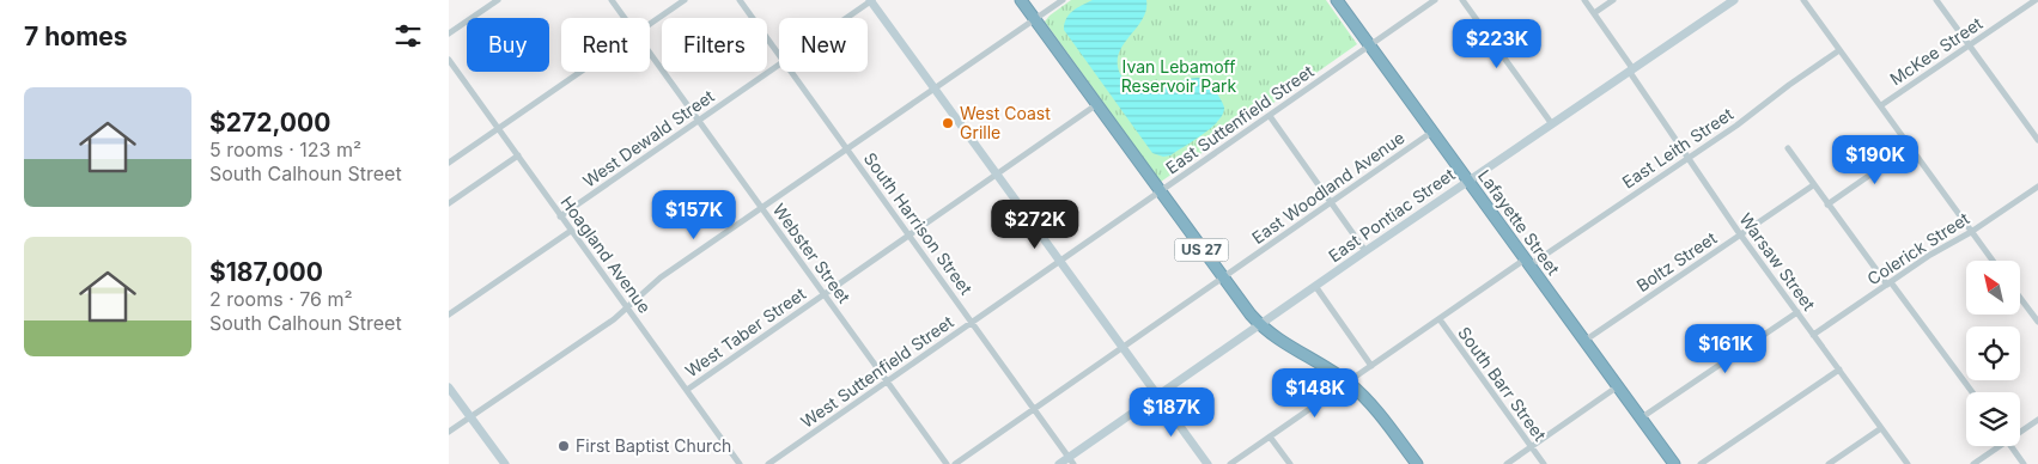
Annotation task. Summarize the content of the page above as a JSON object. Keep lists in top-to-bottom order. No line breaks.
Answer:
{"streets":{"highway":["Lafayette Street","US 27"],"street":["McKee Street","East Suttenfield Street","West Dewald Street","East Leith Street","East Woodland Avenue","East Pontiac Street","South Harrison Street","Colerick Street","Webster Street","Hoagland Avenue","Boltz Street","Warsaw Street","West Taber Street","West Suttenfield Street","South Barr Street"]},"crossings":[["East Suttenfield Street","Lafayette Street"],["East Suttenfield Street","US 27"],["East Suttenfield Street","West Suttenfield Street"],["West Dewald Street","Webster Street"],["West Dewald Street","Hoagland Avenue"],["East Leith Street","Lafayette Street"],["East Leith Street","US 27"],["East Leith Street","Warsaw Street"],["East Leith Street","South Barr Street"],["East Woodland Avenue","Lafayette Street"],["East Woodland Avenue","South Harrison Street"],["East Woodland Avenue","US 27"],["East Pontiac Street","Lafayette Street"],["East Pontiac Street","South Harrison Street"],["East Pontiac Street","US 27"],["East Pontiac Street","Warsaw Street"],["Lafayette Street","Boltz Street"],["South Harrison Street","West Taber Street"],["South Harrison Street","West Suttenfield Street"],["Colerick Street","Warsaw Street"],["US 27","West Taber Street"],["Webster Street","West Taber Street"],["Webster Street","West Suttenfield Street"],["Hoagland Avenue","West Taber Street"],["Boltz Street","Warsaw Street"]],"parks":["Ivan Lebamoff Reservoir Park"],"places":["West Coast Grille","First Baptist Church"],"north":"top left","page":{"heading":"7 homes","chip":["Buy","Rent","Filters","New"],"price":["$223K","$190K","$157K","$272K","$161K","$148K","$187K"],"list":[{"name":"$272,000","note":"5 rooms · 123 m² · South Calhoun Street"},{"name":"$187,000","note":"2 rooms · 76 m² · South Calhoun Street"}]}}
